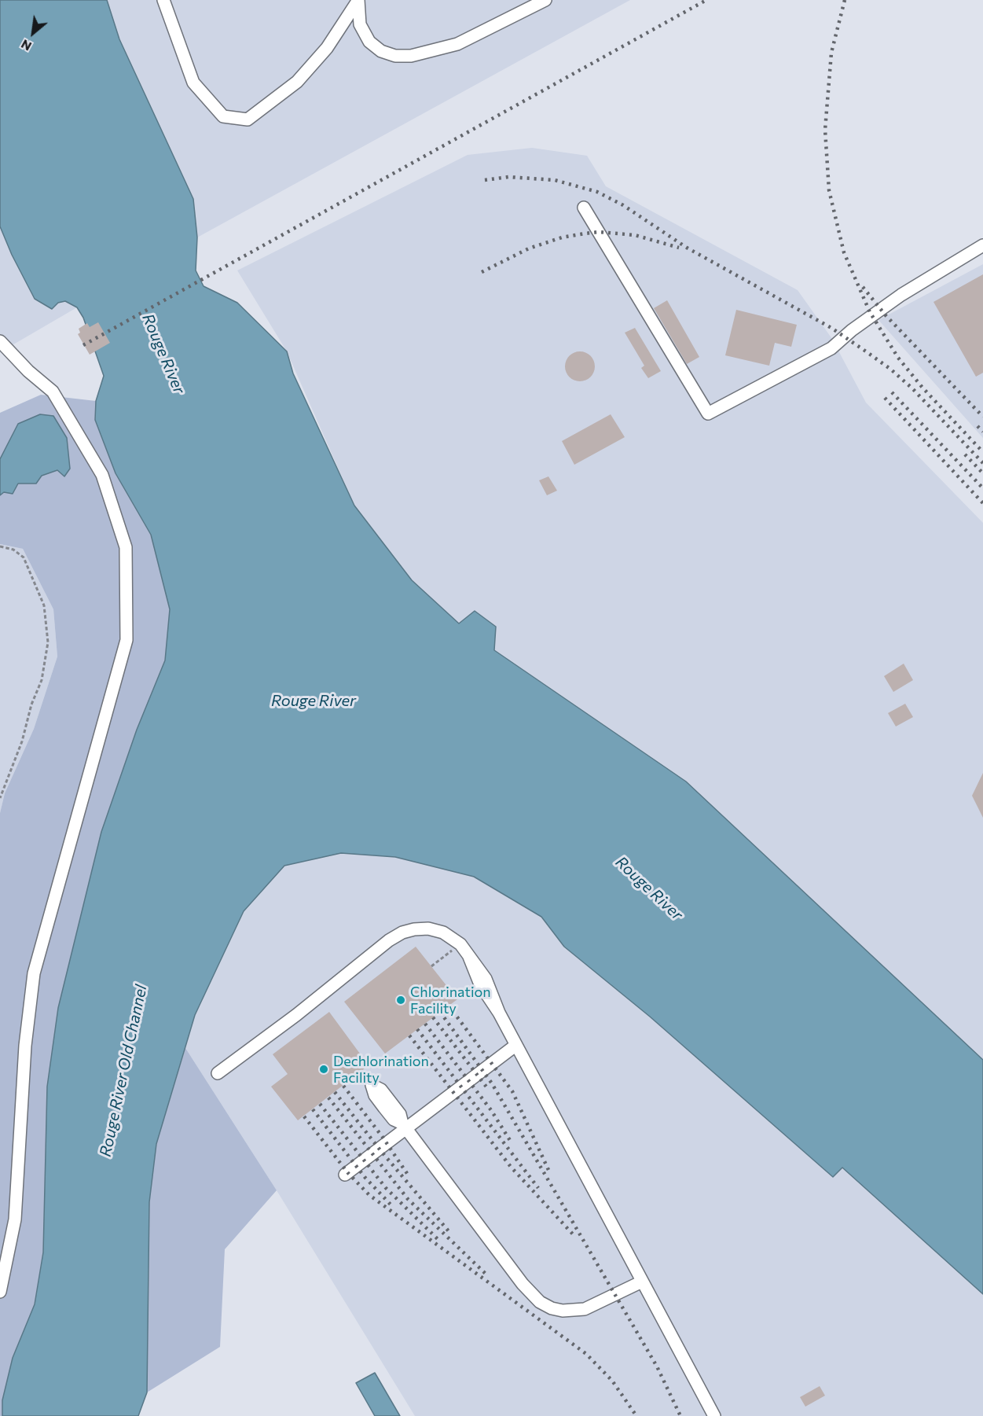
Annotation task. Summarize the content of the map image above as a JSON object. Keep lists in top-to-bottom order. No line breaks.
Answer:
{"water":["Rouge River","Rouge River Old Channel"],"places":["Chlorination Facility","Dechlorination Facility"],"north":"bottom left"}
